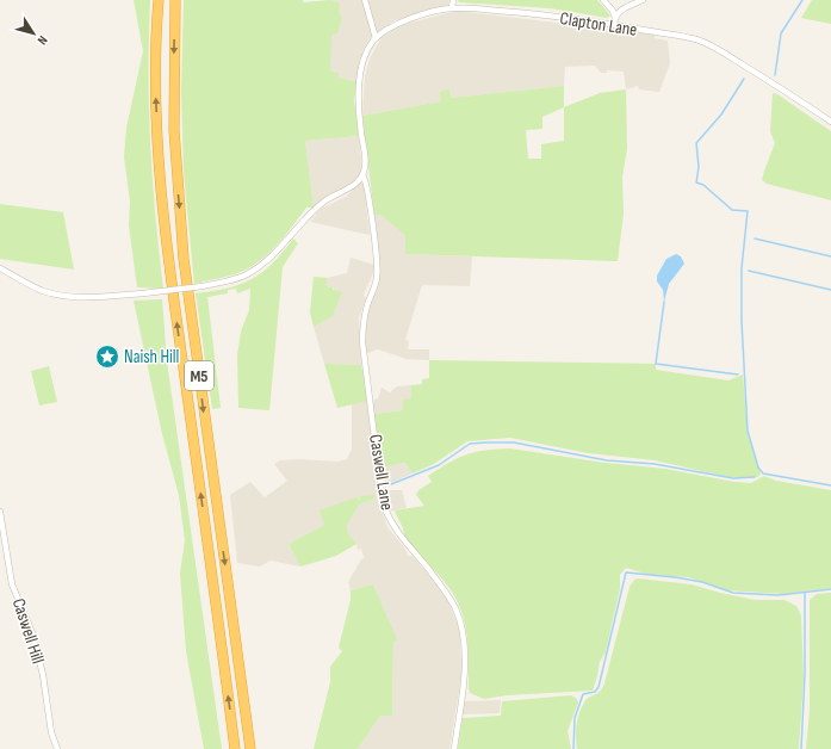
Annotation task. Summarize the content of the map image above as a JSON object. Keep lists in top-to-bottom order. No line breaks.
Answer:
{"streets":{"highway":["M5"],"street":["Clapton Lane","Caswell Lane","Caswell Hill"]},"crossings":[["Clapton Lane","Caswell Lane"]],"places":{"place":["Naish Hill"]},"north":"bottom right"}
